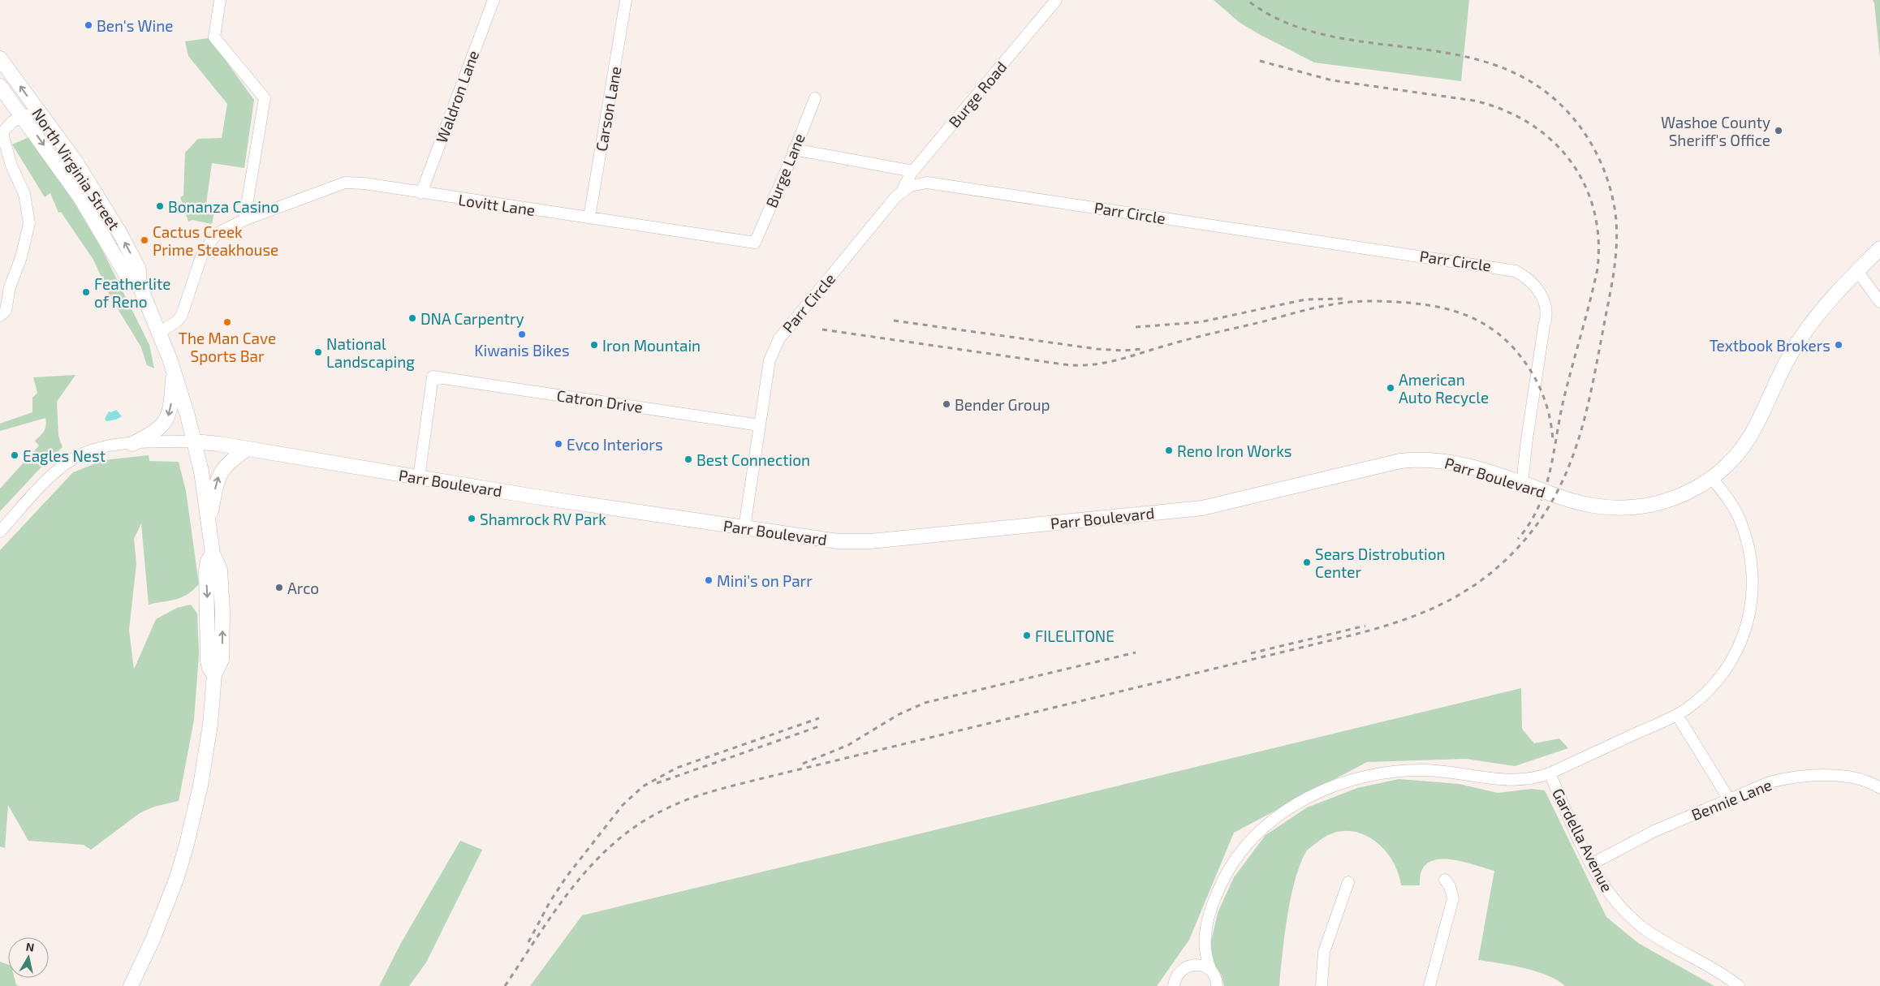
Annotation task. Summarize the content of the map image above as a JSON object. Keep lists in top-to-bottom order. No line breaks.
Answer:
{"streets":{"main road":["North Virginia Street","Parr Boulevard"],"street":["Burge Road","Waldron Lane","Carson Lane","Burge Lane","Lovitt Lane","Parr Circle","Catron Drive","Bennie Lane","Gardella Avenue"]},"crossings":[["Burge Road","Parr Circle"],["Waldron Lane","Lovitt Lane"],["Carson Lane","Lovitt Lane"],["North Virginia Street","Lovitt Lane"],["North Virginia Street","Parr Boulevard"],["Burge Lane","Lovitt Lane"],["Parr Circle","Catron Drive"],["Parr Circle","Parr Boulevard"],["Catron Drive","Parr Boulevard"],["Bennie Lane","Gardella Avenue"]],"places":["Ben's Wine","Washoe County Sheriff's Office","Bonanza Casino","Cactus Creek Prime Steakhouse","Featherlite of Reno","DNA Carpentry","The Man Cave Sports Bar","Kiwanis Bikes","Iron Mountain","Textbook Brokers","National Landscaping","American Auto Recycle","Bender Group","Evco Interiors","Reno Iron Works","Eagles Nest","Best Connection","Shamrock RV Park","Sears Distrobution Center","Mini's on Parr","Arco","FILELITONE"],"north":"top"}
